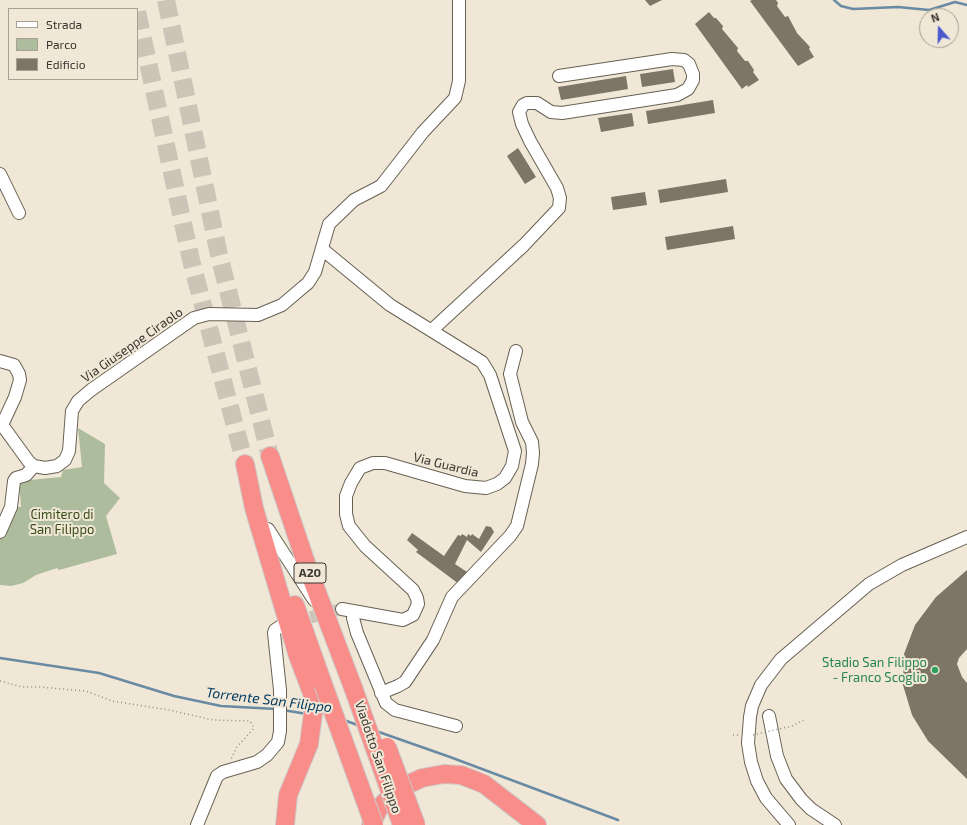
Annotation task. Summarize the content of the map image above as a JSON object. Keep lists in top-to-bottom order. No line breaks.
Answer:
{"streets":{"highway":["A20","Viadotto San Filippo"],"street":["Via Giuseppe Ciraolo","Via Guardia"]},"crossings":[["Via Giuseppe Ciraolo","Via Guardia"],["A20","Viadotto San Filippo"]],"water":["Torrente San Filippo"],"parks":["Cimitero di San Filippo"],"places":["Stadio San Filippo - Franco Scoglio"],"legend":["Strada","Parco","Edificio"],"north":"top"}
